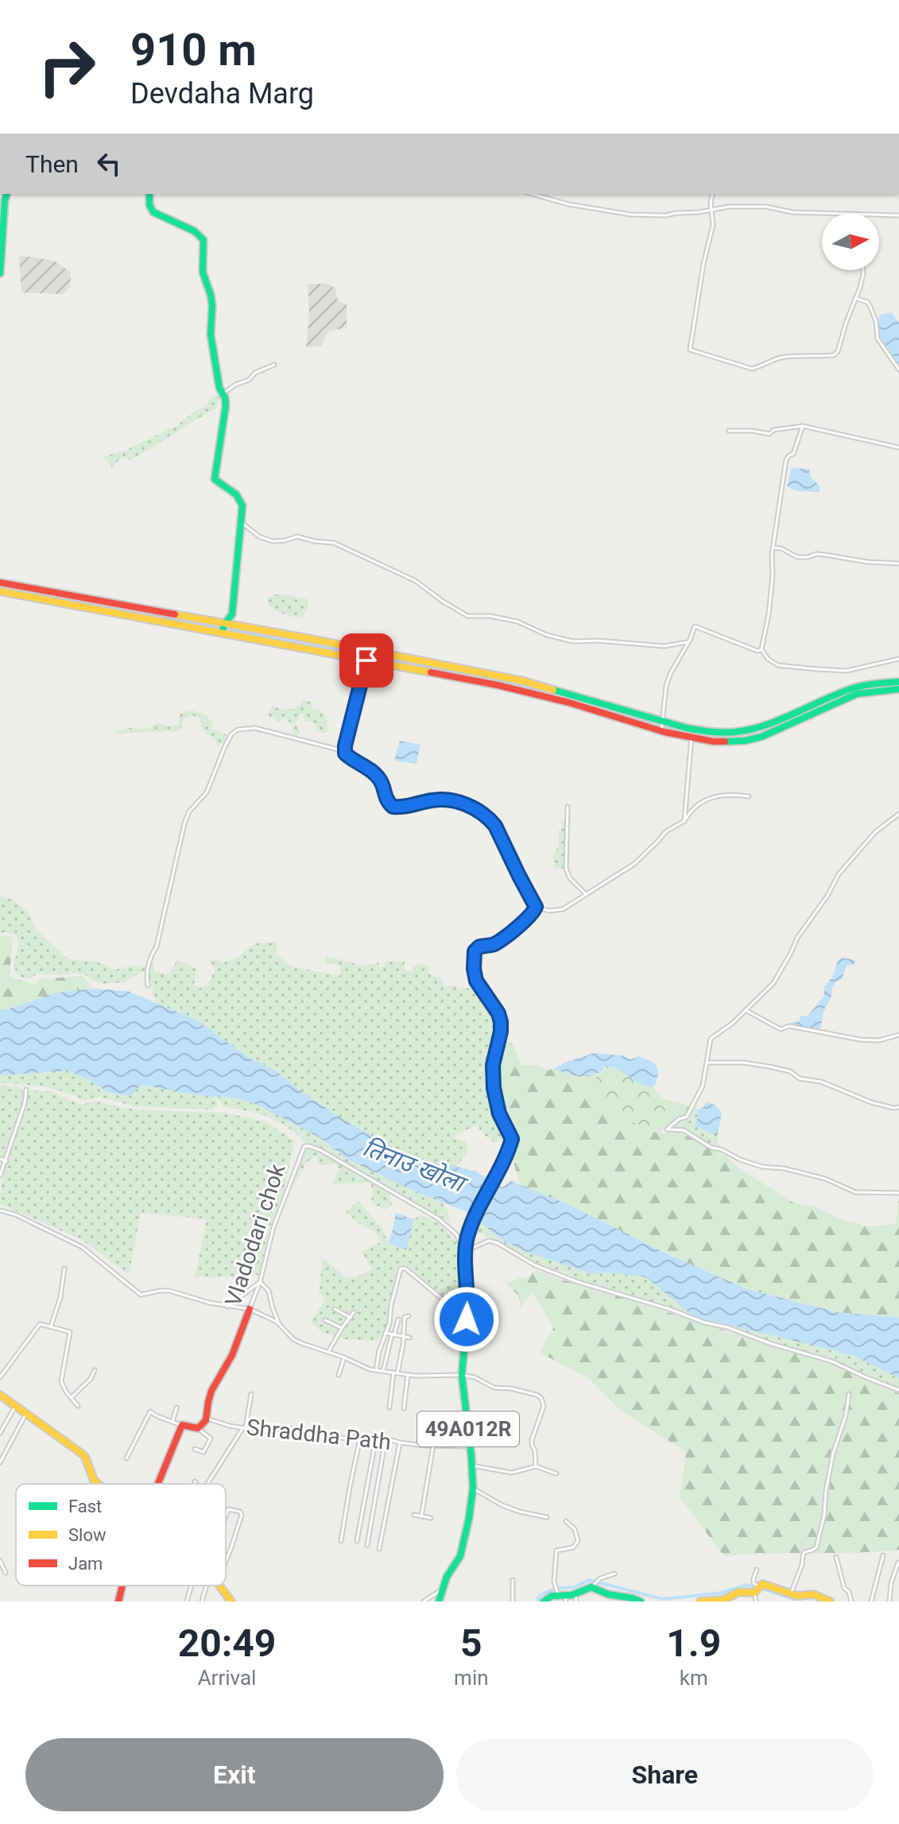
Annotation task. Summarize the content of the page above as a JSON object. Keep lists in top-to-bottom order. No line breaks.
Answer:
{"streets":{"main road":["Vladodari chok","49A012R"],"street":["Shraddha Path"]},"crossings":[["Vladodari chok","49A012R"],["Vladodari chok","Shraddha Path"],["49A012R","Shraddha Path"]],"water":["तिनाउ खोला"],"legend":["Fast","Slow","Jam"],"north":"right","page":{"turn":["910 m","Devdaha Marg"],"then":"Then","eta":["20:49","Arrival","5","min","1.9","km"],"buttons":["Exit","Share"]}}
